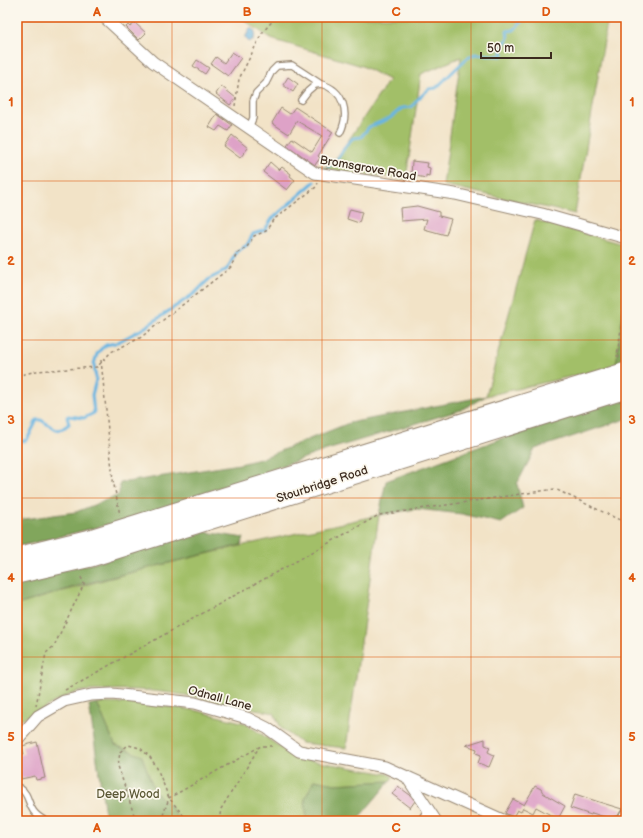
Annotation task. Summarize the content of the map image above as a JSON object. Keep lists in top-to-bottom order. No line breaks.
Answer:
{"streets":{"highway":["Stourbridge Road"],"street":["Bromsgrove Road","Odnall Lane"]},"parks":["Deep Wood"],"scale_bar":"50 m","grid":{"columns":["A","B","C","D"],"rows":["1","2","3","4","5"]}}
